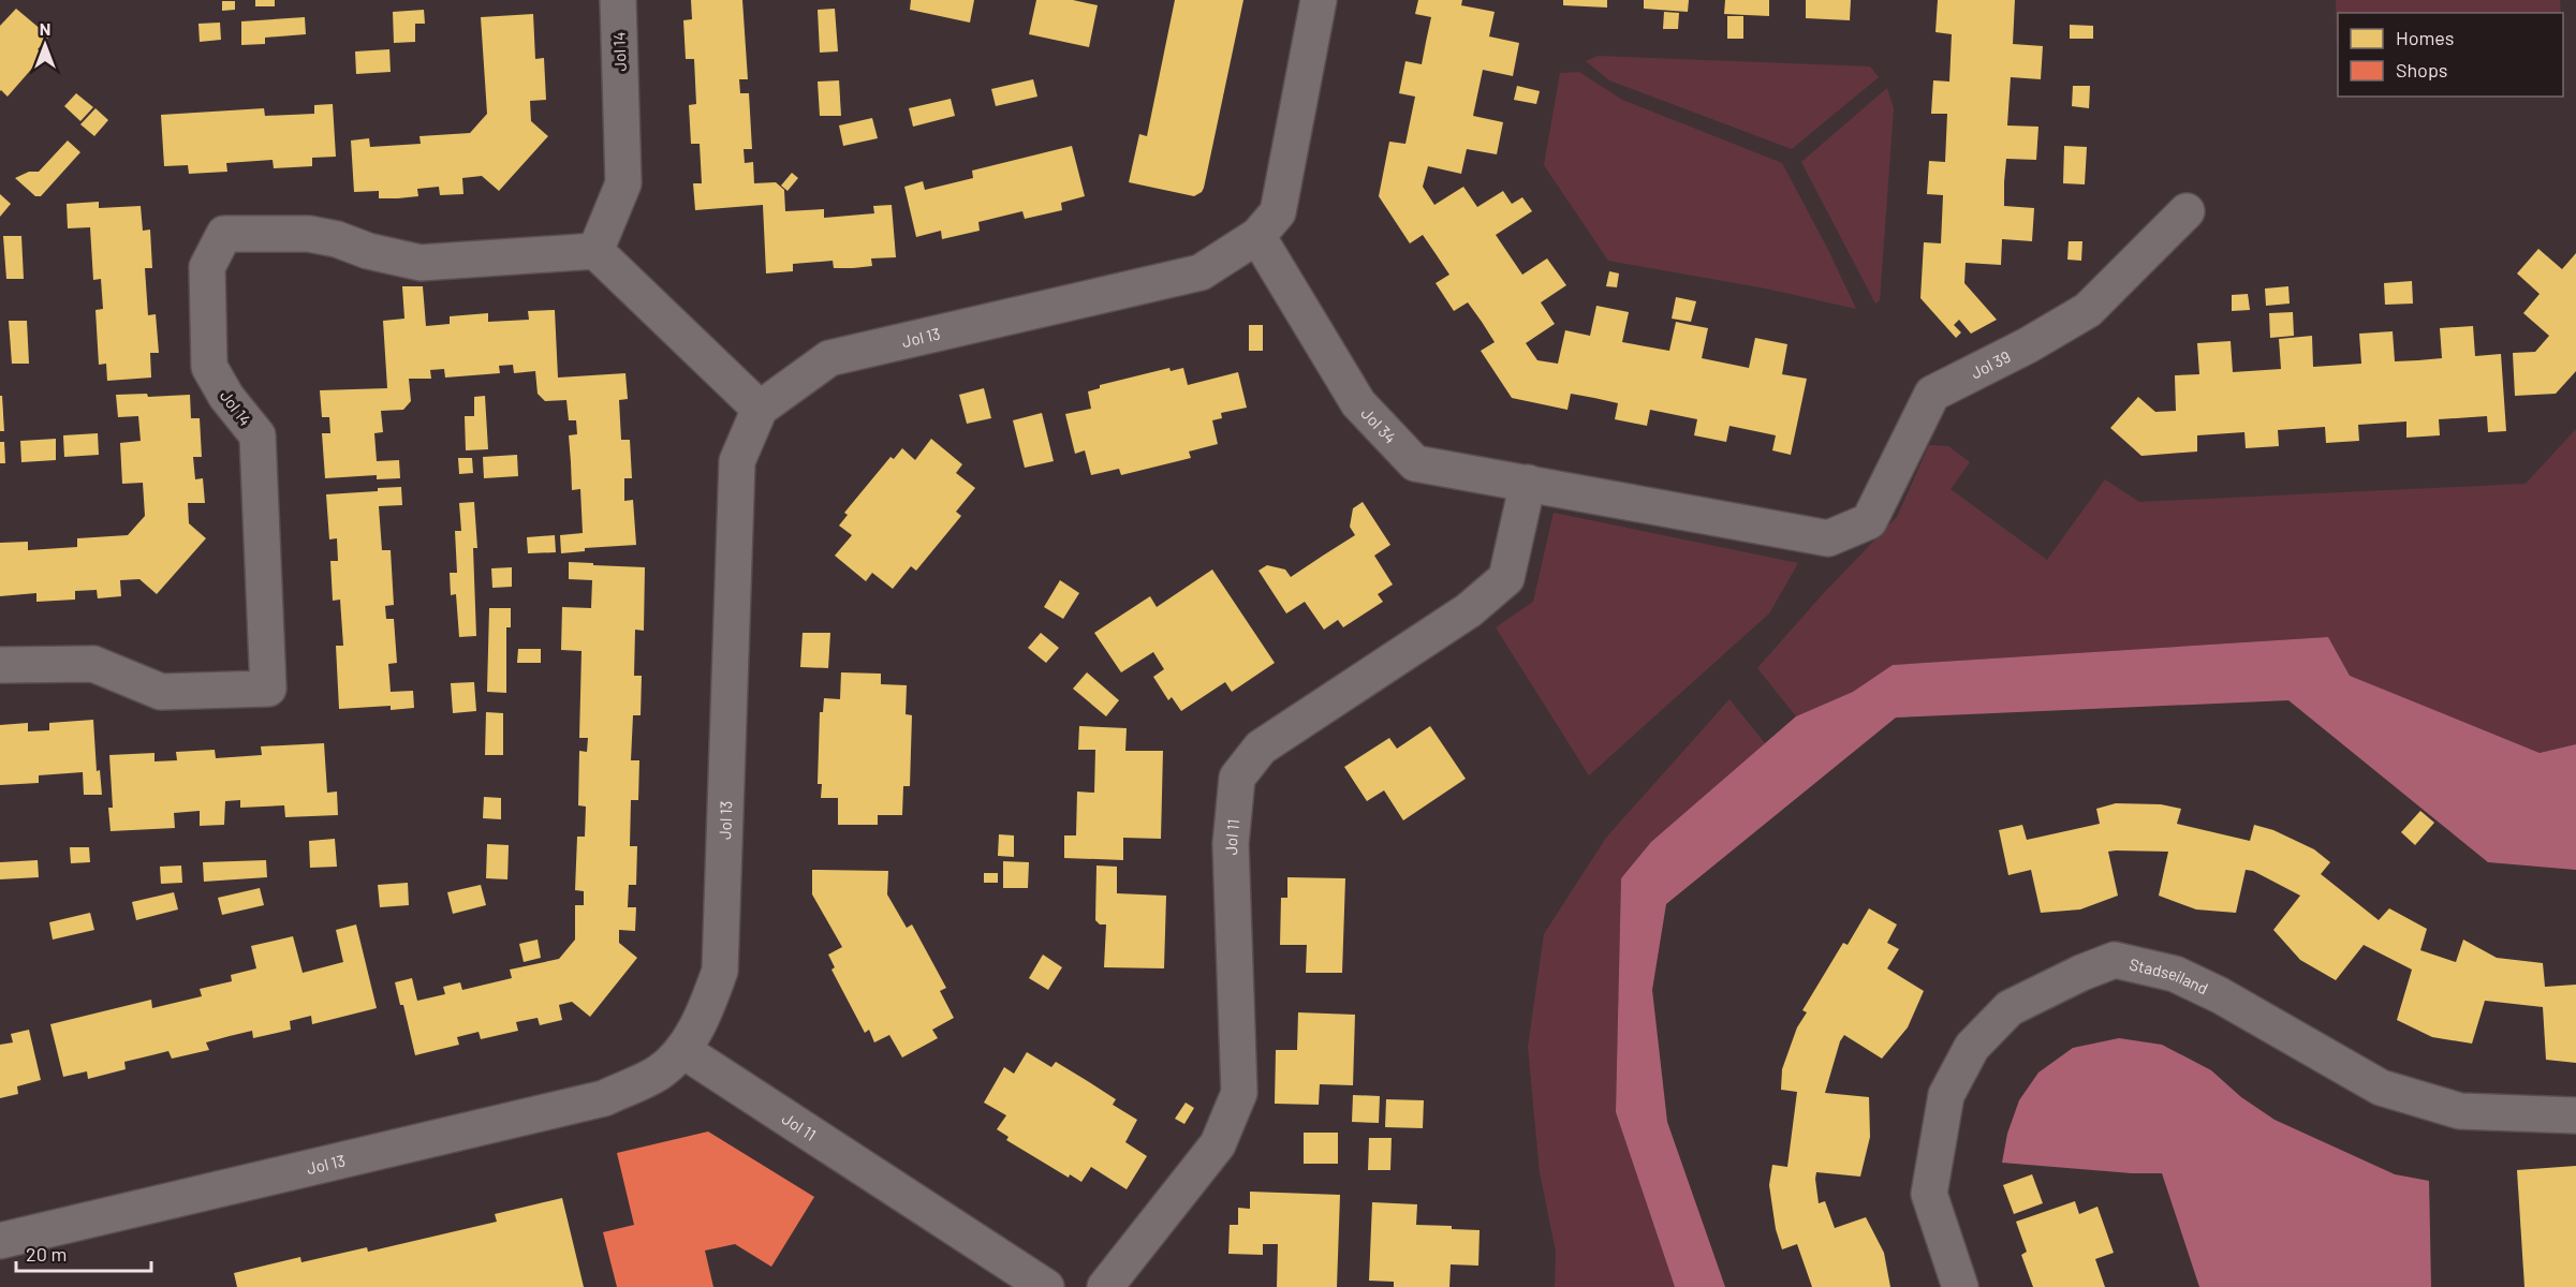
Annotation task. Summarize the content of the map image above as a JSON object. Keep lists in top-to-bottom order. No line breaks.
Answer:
{"streets":{"street":["Jol 14","Jol 13","Jol 39","Jol 34","Jol 11","Stadseiland"]},"crossings":[["Jol 13","Jol 34"],["Jol 13","Jol 11"],["Jol 39","Jol 34"],["Jol 34","Jol 11"]],"legend":["Homes","Shops"],"scale_bar":"20 m","north":"top"}
